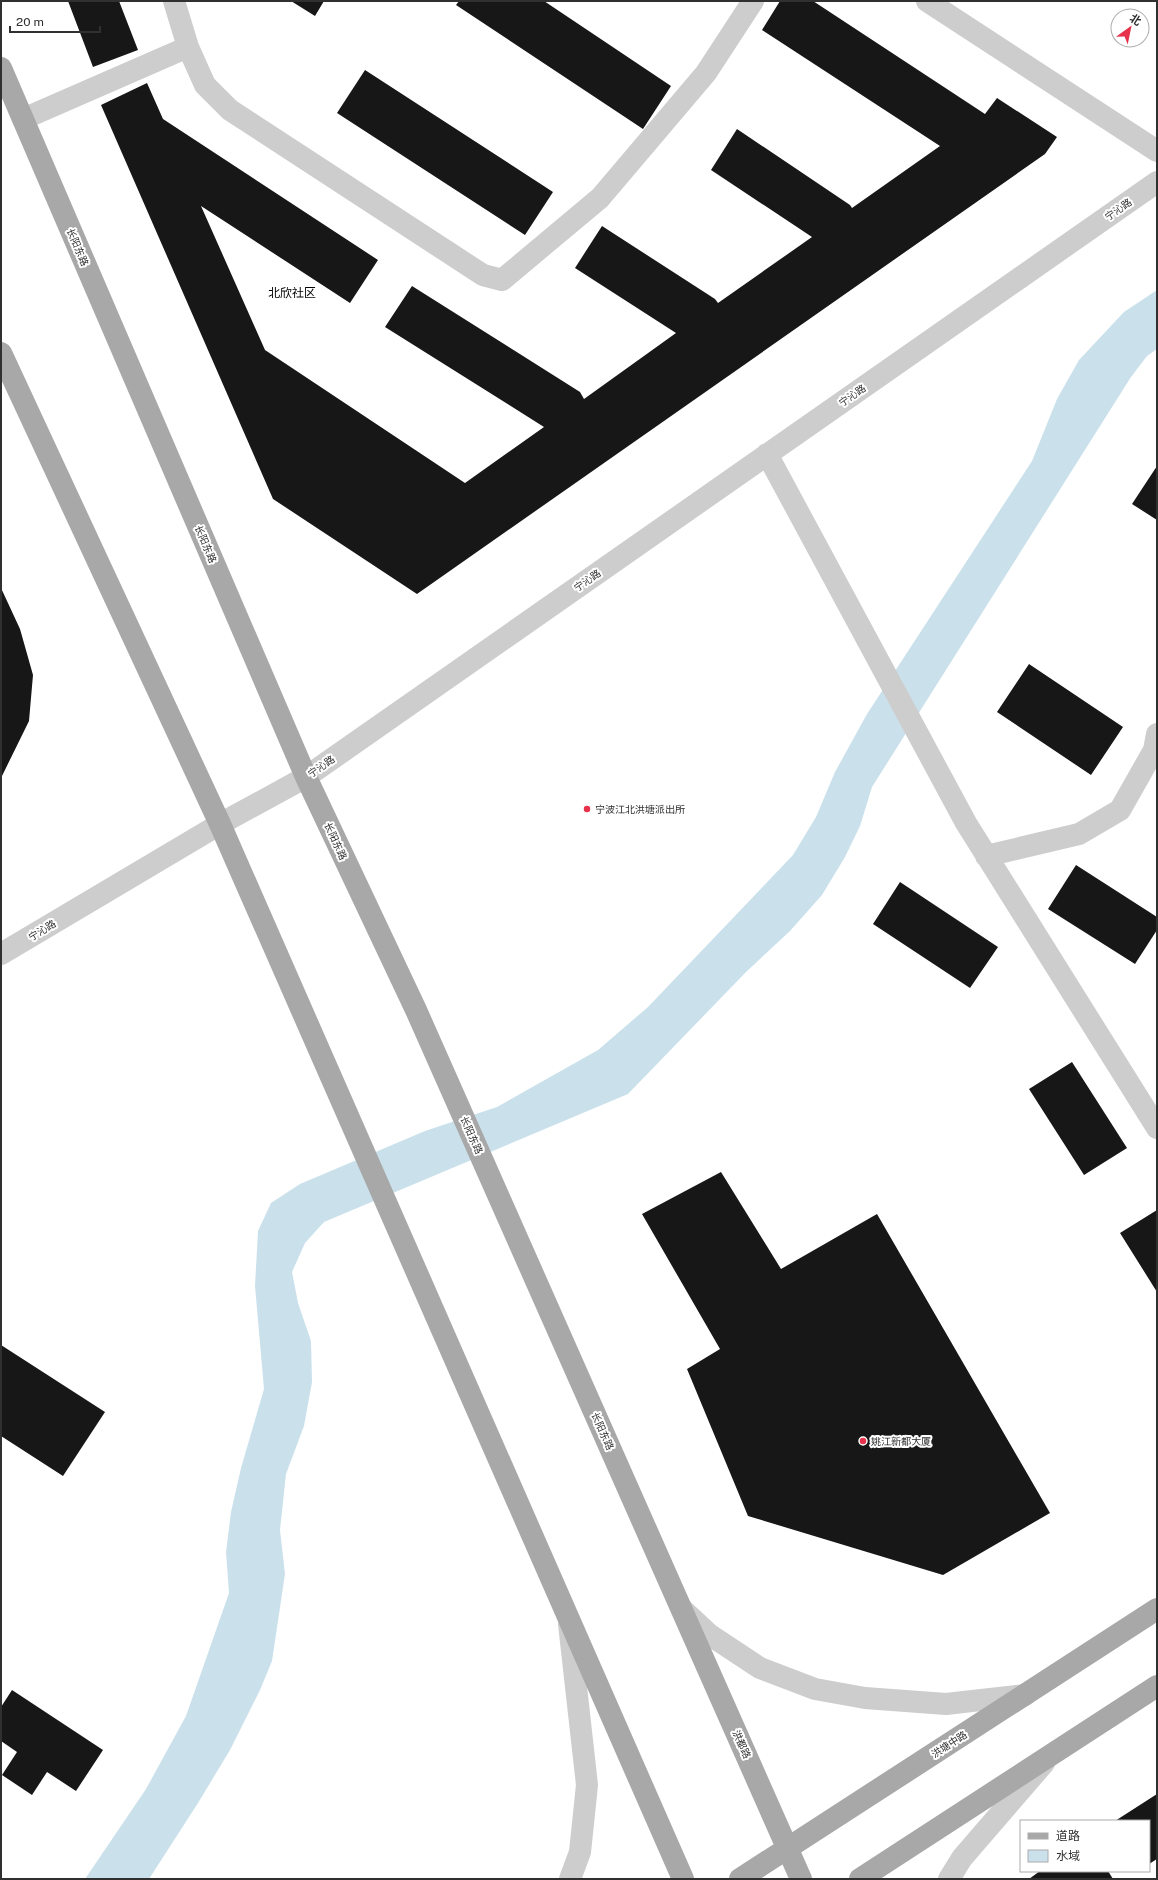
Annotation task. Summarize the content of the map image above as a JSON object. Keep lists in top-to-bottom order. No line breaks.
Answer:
{"streets":{"main road":["长阳东路","洪都路","洪塘中路"],"street":["宁沁路"]},"crossings":[["宁沁路","长阳东路"],["长阳东路","洪都路"],["洪都路","洪塘中路"]],"districts":["北欣社区"],"places":["宁波江北洪塘派出所","姚江新都大厦"],"legend":["道路","水域"],"scale_bar":"20 m","north":"top right"}
